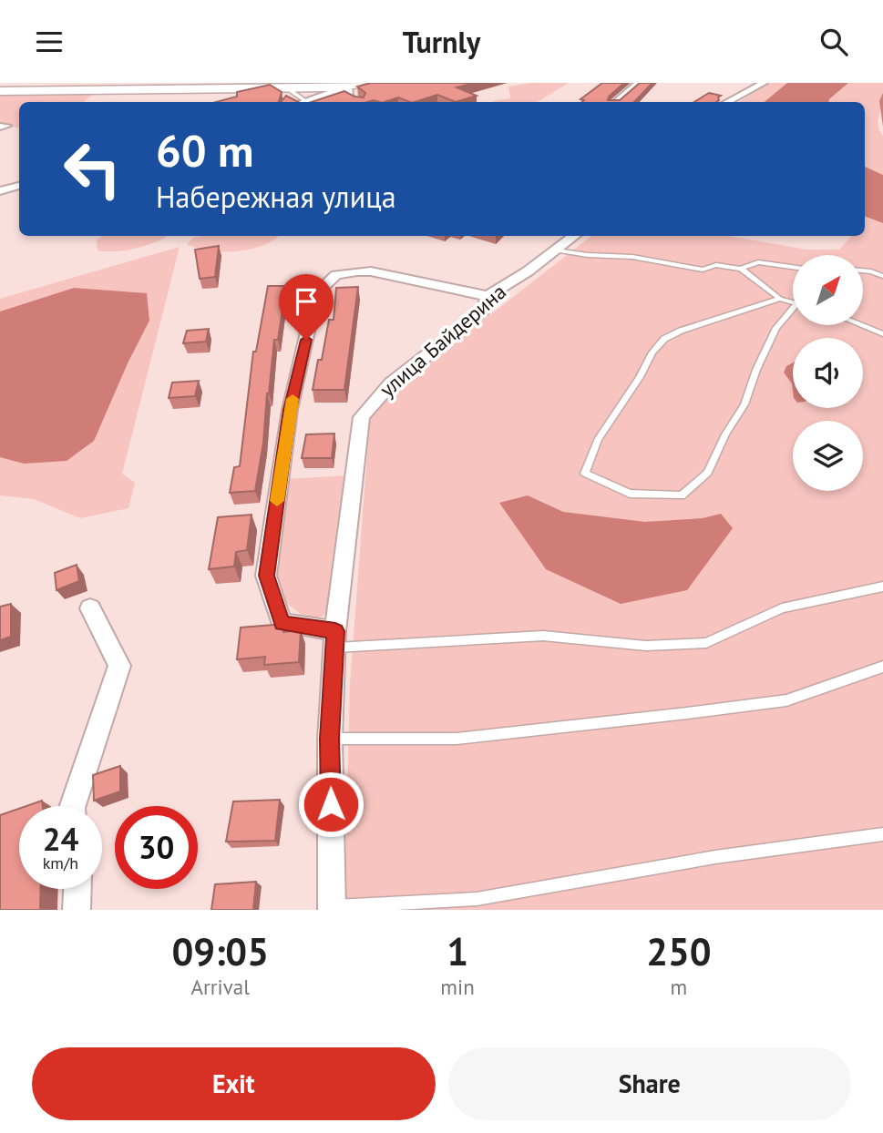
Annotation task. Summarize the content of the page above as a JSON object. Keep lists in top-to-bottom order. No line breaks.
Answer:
{"streets":{"street":["улица Байдерина"]},"north":"top right","page":{"header":"Turnly","turn":["60 m","Набережная улица"],"speed":"24 km/h","limit":"30","eta":["09:05","Arrival","1","min","250","m"],"buttons":["Exit","Share"]}}
